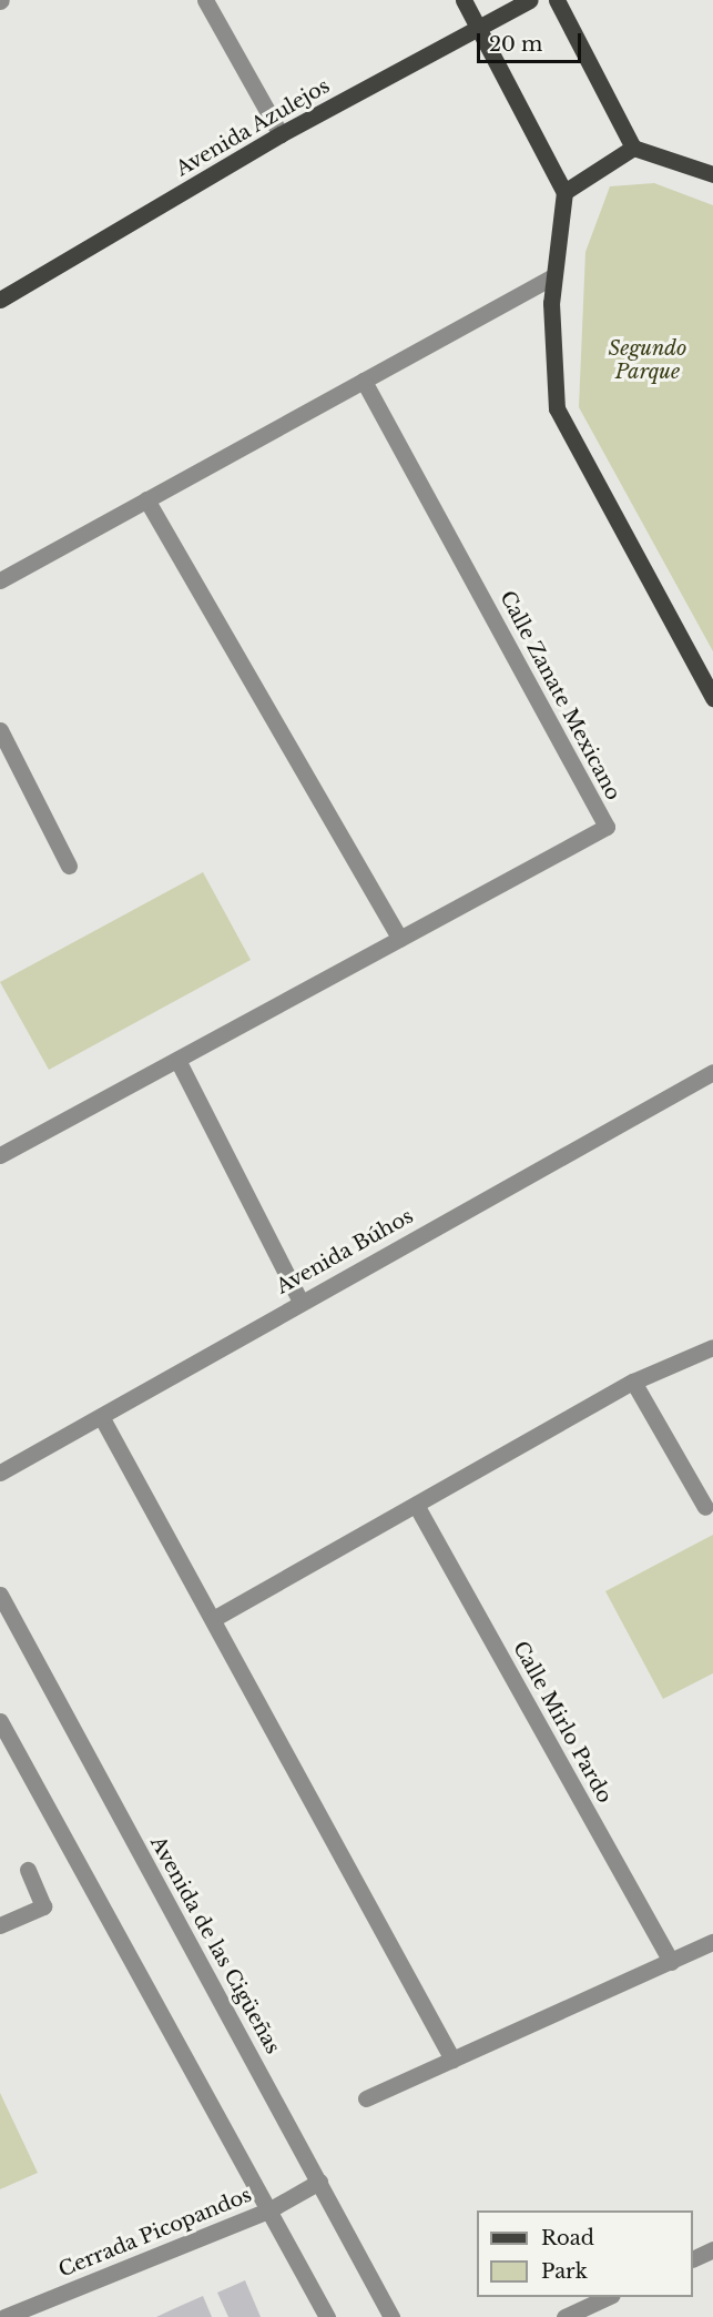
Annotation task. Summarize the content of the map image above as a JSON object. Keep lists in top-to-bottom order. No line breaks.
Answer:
{"streets":{"main road":["Avenida Azulejos"],"street":["Calle Zanate Mexicano","Avenida Búhos","Calle Mirlo Pardo","Avenida de las Cigüeñas","Cerrada Picopandos"]},"crossings":[["Avenida de las Cigüeñas","Cerrada Picopandos"]],"parks":["Segundo Parque"],"legend":["Road","Park"],"scale_bar":"20 m"}
